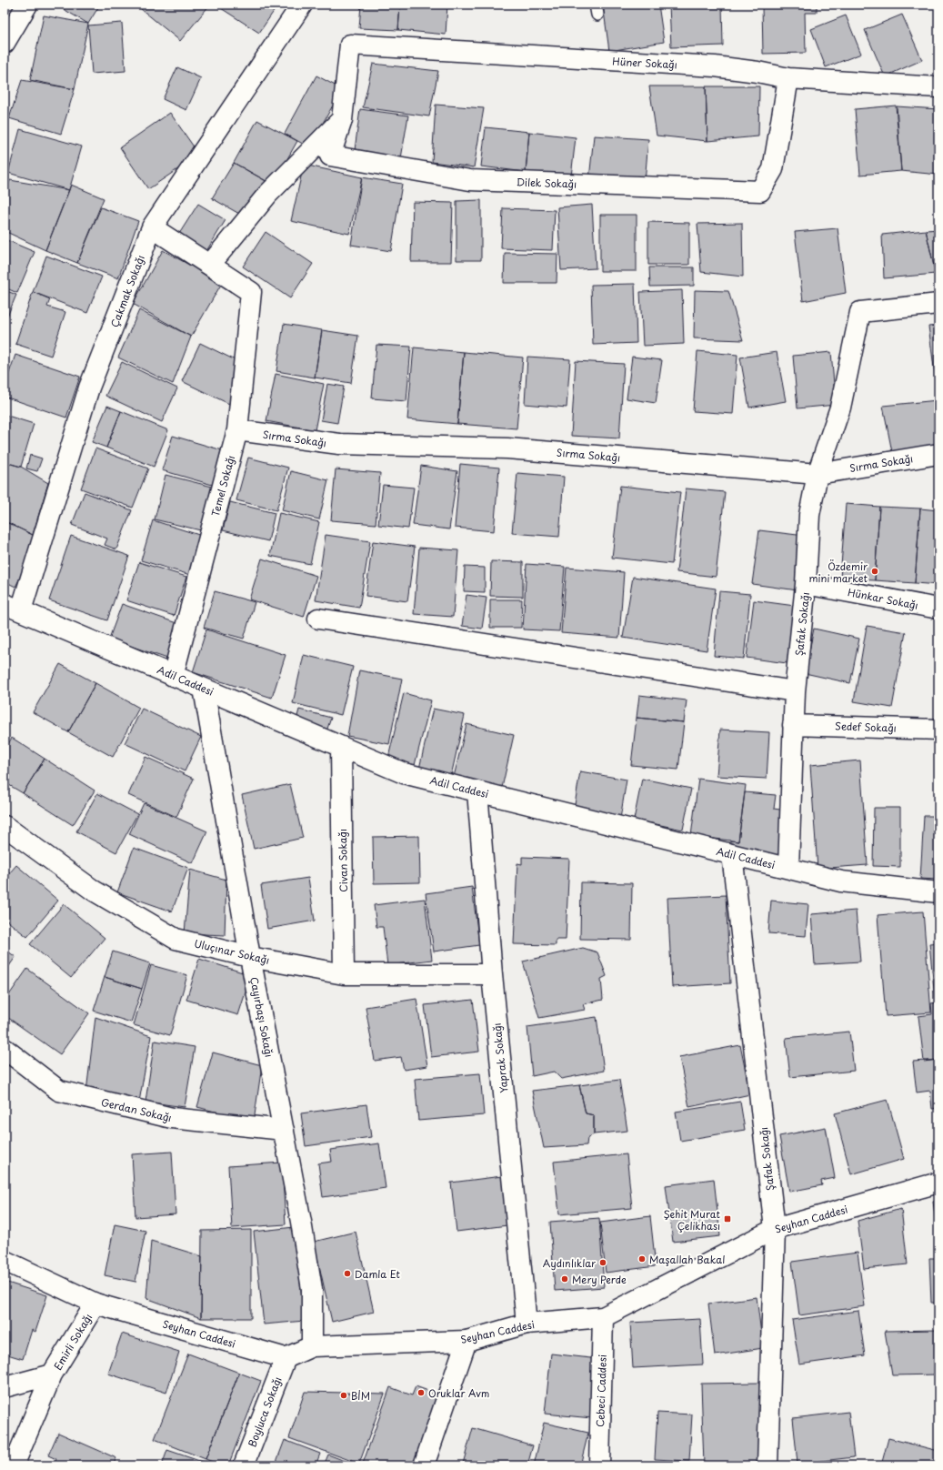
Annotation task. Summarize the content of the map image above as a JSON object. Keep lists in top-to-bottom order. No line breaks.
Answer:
{"streets":{"street":["Hüner Sokağı","Dilek Sokağı","Çakmak Sokağı","Sırma Sokağı","Temel Sokağı","Hünkar Sokağı","Şafak Sokağı","Adil Caddesi","Sedef Sokağı","Civan Sokağı","Uluçınar Sokağı","Çayırbaşı Sokağı","Yaprak Sokağı","Gerdan Sokağı","Seyhan Caddesi","Emirli Sokağı","Cebeci Caddesi","Boyluca Sokağı"]},"crossings":[["Hüner Sokağı","Dilek Sokağı"],["Çakmak Sokağı","Adil Caddesi"],["Sırma Sokağı","Temel Sokağı"],["Sırma Sokağı","Şafak Sokağı"],["Temel Sokağı","Adil Caddesi"],["Hünkar Sokağı","Şafak Sokağı"],["Şafak Sokağı","Adil Caddesi"],["Şafak Sokağı","Sedef Sokağı"],["Şafak Sokağı","Seyhan Caddesi"],["Adil Caddesi","Civan Sokağı"],["Adil Caddesi","Çayırbaşı Sokağı"],["Adil Caddesi","Yaprak Sokağı"],["Civan Sokağı","Uluçınar Sokağı"],["Uluçınar Sokağı","Çayırbaşı Sokağı"],["Uluçınar Sokağı","Yaprak Sokağı"],["Çayırbaşı Sokağı","Gerdan Sokağı"],["Çayırbaşı Sokağı","Seyhan Caddesi"],["Yaprak Sokağı","Seyhan Caddesi"],["Seyhan Caddesi","Emirli Sokağı"],["Seyhan Caddesi","Cebeci Caddesi"],["Seyhan Caddesi","Boyluca Sokağı"]],"places":{"other":["Özdemir mini market","Maşallah Bakal","Aydınlıklar","Damla Et","Mery Perde","Oruklar Avm","BİM"],"transit":["Şehit Murat Çelikhası"]}}
